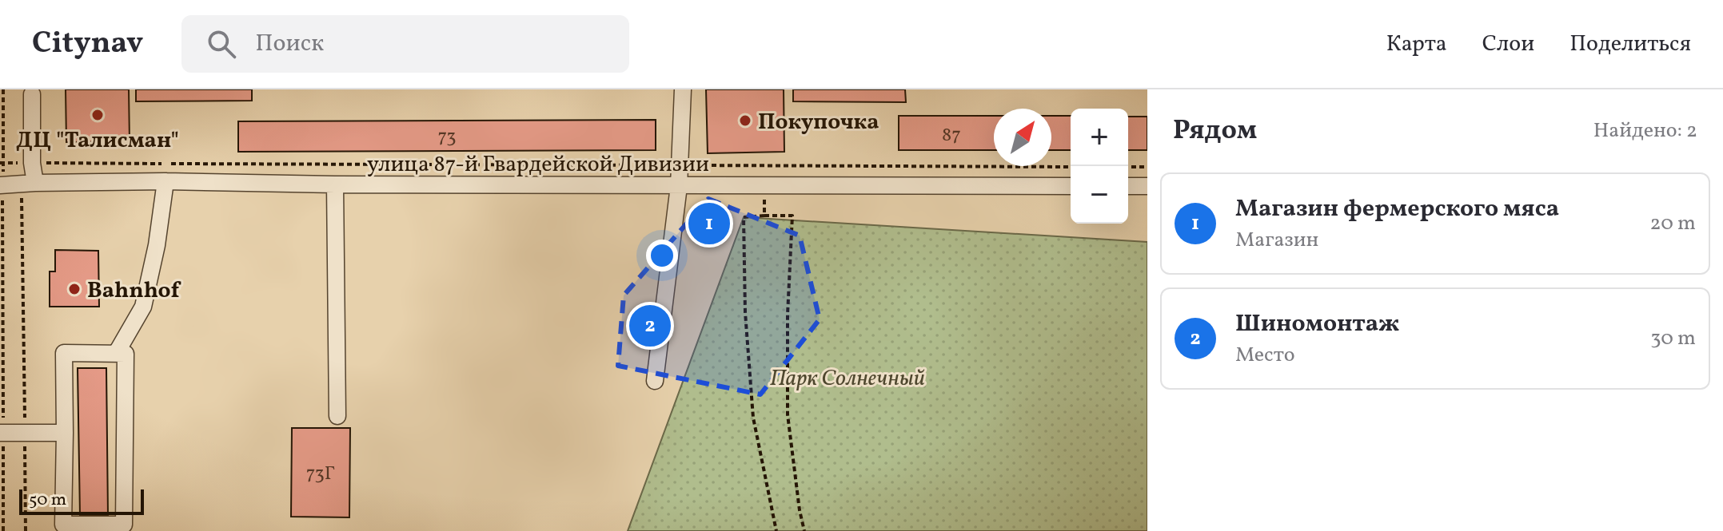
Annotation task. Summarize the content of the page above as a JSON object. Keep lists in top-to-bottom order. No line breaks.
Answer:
{"streets":{"street":["улица 87-й Гвардейской Дивизии"]},"parks":["Парк Солнечный"],"places":["ДЦ \"Талисман\"","Покупочка","Bahnhof"],"house_numbers":["87","73","73Г"],"scale_bar":"50 m","north":"top right","page":{"header":"Citynav","search":"Поиск","nav":["Карта","Слои","Поделиться"],"heading":["Рядом","Найдено: 2"],"map_buttons":["+","−"],"list":[{"mark":"1","name":"Магазин фермерского мяса","note":"Магазин","value":"20 m"},{"mark":"2","name":"Шиномонтаж","note":"Место","value":"30 m"}],"pins":["1","2"],"scale":"50 m"}}
